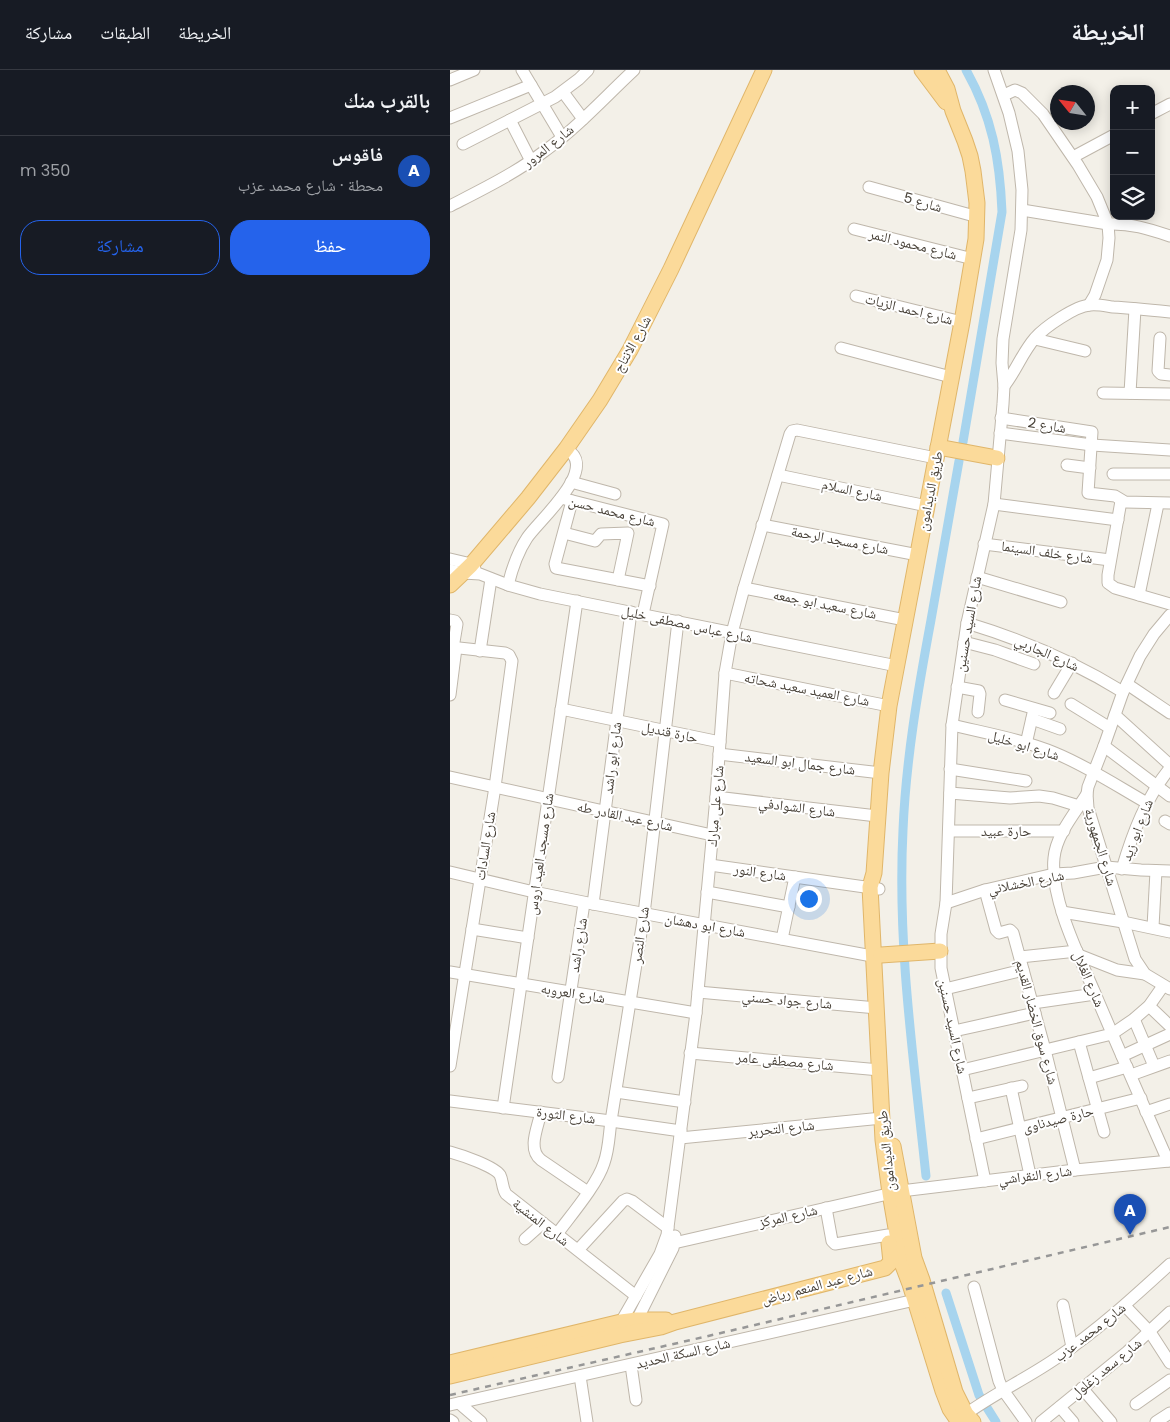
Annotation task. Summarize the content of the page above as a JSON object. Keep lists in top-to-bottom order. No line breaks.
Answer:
{"streets":{"main road":["شارع الانتاج","طريق الديدامون","شارع عبد المنعم رياض"],"street":["شارع المرور","شارع 5","شارع محمود النمر","شارع احمد الزيات","شارع 2","شارع السلام","شارع محمد حسن","شارع مسجد الرحمة","شارع خلف السينما","شارع سعيد ابو جمعه","شارع عباس مصطفى خليل","شارع السيد حسنين","شارع الجاربي","شارع العميد سعيد شحاته","حارة قنديل","شارع ابو خليل","شارع ابو راشد","شارع جمال ابو السعيد","شارع على مبارك","شارع الشوادفي","شارع عبد القادر طه","شارع ابو زيد","حارة عبيد","شارع السادات","شارع الجمهورية","شارع مسجد العيد اروس","شارع النور","شارع الخشلاني","شارع ابو دهشان","شارع النصر","شارع راشد","شارع الغلال","شارع العروبه","شارع جواد حسني","شارع سوق الخضار القديم","شارع مصطفى عامر","شارع الثورة","حارة صيدناوى","شارع التحرير","شارع النقراشي","شارع المركز","شارع المنشية","شارع محمد عزب","شارع السكة الحديد","شارع سعد زغلول"]},"crossings":[["شارع 5","طريق الديدامون"],["شارع محمود النمر","طريق الديدامون"],["شارع احمد الزيات","طريق الديدامون"],["شارع الانتاج","شارع عباس مصطفى خليل"],["شارع 2","شارع السيد حسنين"],["شارع السلام","طريق الديدامون"],["شارع السلام","شارع على مبارك"],["طريق الديدامون","شارع مسجد الرحمة"],["طريق الديدامون","شارع سعيد ابو جمعه"],["طريق الديدامون","شارع عباس مصطفى خليل"],["طريق الديدامون","شارع العميد سعيد شحاته"],["طريق الديدامون","شارع جمال ابو السعيد"],["طريق الديدامون","شارع على مبارك"],["طريق الديدامون","شارع الشوادفي"],["طريق الديدامون","شارع النور"],["طريق الديدامون","شارع ابو دهشان"],["طريق الديدامون","شارع جواد حسني"],["طريق الديدامون","شارع مصطفى عامر"],["طريق الديدامون","شارع التحرير"],["طريق الديدامون","شارع النقراشي"],["طريق الديدامون","شارع المركز"],["طريق الديدامون","شارع عبد المنعم رياض"],["طريق الديدامون","شارع محمد عزب"],["طريق الديدامون","شارع السكة الحديد"],["شارع مسجد الرحمة","شارع على مبارك"],["شارع خلف السينما","شارع السيد حسنين"],["شارع سعيد ابو جمعه","شارع على مبارك"],["شارع عباس مصطفى خليل","شارع ابو راشد"],["شارع عباس مصطفى خليل","شارع على مبارك"],["شارع عباس مصطفى خليل","شارع مسجد العيد اروس"],["شارع عباس مصطفى خليل","شارع النصر"],["شارع السيد حسنين","شارع الجاربي"],["شارع السيد حسنين","شارع ابو خليل"],["شارع السيد حسنين","حارة عبيد"],["شارع السيد حسنين","شارع الخشلاني"],["شارع السيد حسنين","حارة صيدناوى"],["شارع السيد حسنين","شارع النقراشي"],["شارع الجاربي","شارع الجمهورية"],["شارع العميد سعيد شحاته","شارع على مبارك"],["حارة قنديل","شارع ابو راشد"],["حارة قنديل","شارع جمال ابو السعيد"],["حارة قنديل","شارع على مبارك"],["حارة قنديل","شارع مسجد العيد اروس"],["حارة قنديل","شارع النصر"],["شارع ابو خليل","شارع ابو زيد"],["شارع ابو خليل","شارع الجمهورية"],["شارع ابو راشد","شارع عبد القادر طه"],["شارع ابو راشد","شارع ابو دهشان"],["شارع ابو راشد","شارع راشد"],["شارع جمال ابو السعيد","شارع على مبارك"],["شارع على مبارك","شارع الشوادفي"],["شارع على مبارك","شارع عبد القادر طه"],["شارع على مبارك","شارع النور"],["شارع على مبارك","شارع ابو دهشان"],["شارع على مبارك","شارع العروبه"],["شارع على مبارك","شارع جواد حسني"],["شارع على مبارك","شارع مصطفى عامر"],["شارع على مبارك","شارع الثورة"],["شارع على مبارك","شارع التحرير"],["شارع عبد القادر طه","شارع السادات"],["شارع عبد القادر طه","شارع مسجد العيد اروس"],["شارع عبد القادر طه","شارع النصر"],["شارع ابو زيد","شارع الخشلاني"],["حارة عبيد","شارع الغلال"],["شارع السادات","شارع ابو دهشان"],["شارع السادات","شارع العروبه"],["شارع الجمهورية","شارع الخشلاني"],["شارع الجمهورية","شارع الغلال"],["شارع مسجد العيد اروس","شارع ابو دهشان"],["شارع مسجد العيد اروس","شارع العروبه"],["شارع مسجد العيد اروس","شارع الثورة"],["شارع الخشلاني","شارع الغلال"],["شارع الخشلاني","شارع سوق الخضار القديم"],["شارع ابو دهشان","شارع النصر"],["شارع ابو دهشان","شارع راشد"],["شارع النصر","شارع العروبه"],["شارع النصر","شارع الثورة"],["شارع النصر","شارع المنشية"],["شارع راشد","شارع العروبه"],["شارع الغلال","حارة صيدناوى"],["شارع الغلال","شارع النقراشي"],["شارع سوق الخضار القديم","حارة صيدناوى"],["شارع سوق الخضار القديم","شارع النقراشي"],["شارع الثورة","شارع التحرير"],["شارع النقراشي","شارع المركز"],["شارع النقراشي","شارع عبد المنعم رياض"],["شارع المركز","شارع عبد المنعم رياض"]],"north":"top left","page":{"header":"الخريطة","nav":["الخريطة","الطبقات","مشاركة"],"heading":"بالقرب منك","map_buttons":["+","−"],"list":[{"mark":"A","name":"فاقوس","note":"محطة · شارع محمد عزب","value":"350 m"}],"buttons":["حفظ","مشاركة"],"pins":"A"}}
